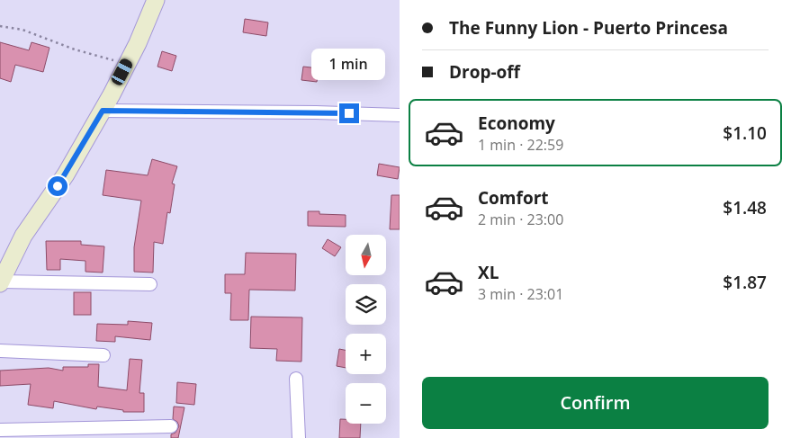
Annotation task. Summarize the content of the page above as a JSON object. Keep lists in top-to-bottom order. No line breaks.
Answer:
{"north":"bottom","page":{"banner":["The Funny Lion - Puerto Princesa","Drop-off"],"bubble":"1 min","list":[{"name":"Economy","note":"1 min · 22:59","value":"$1.10"},{"name":"Comfort","note":"2 min · 23:00","value":"$1.48"},{"name":"XL","note":"3 min · 23:01","value":"$1.87"}],"map_buttons":["+","−"],"buttons":"Confirm"}}
